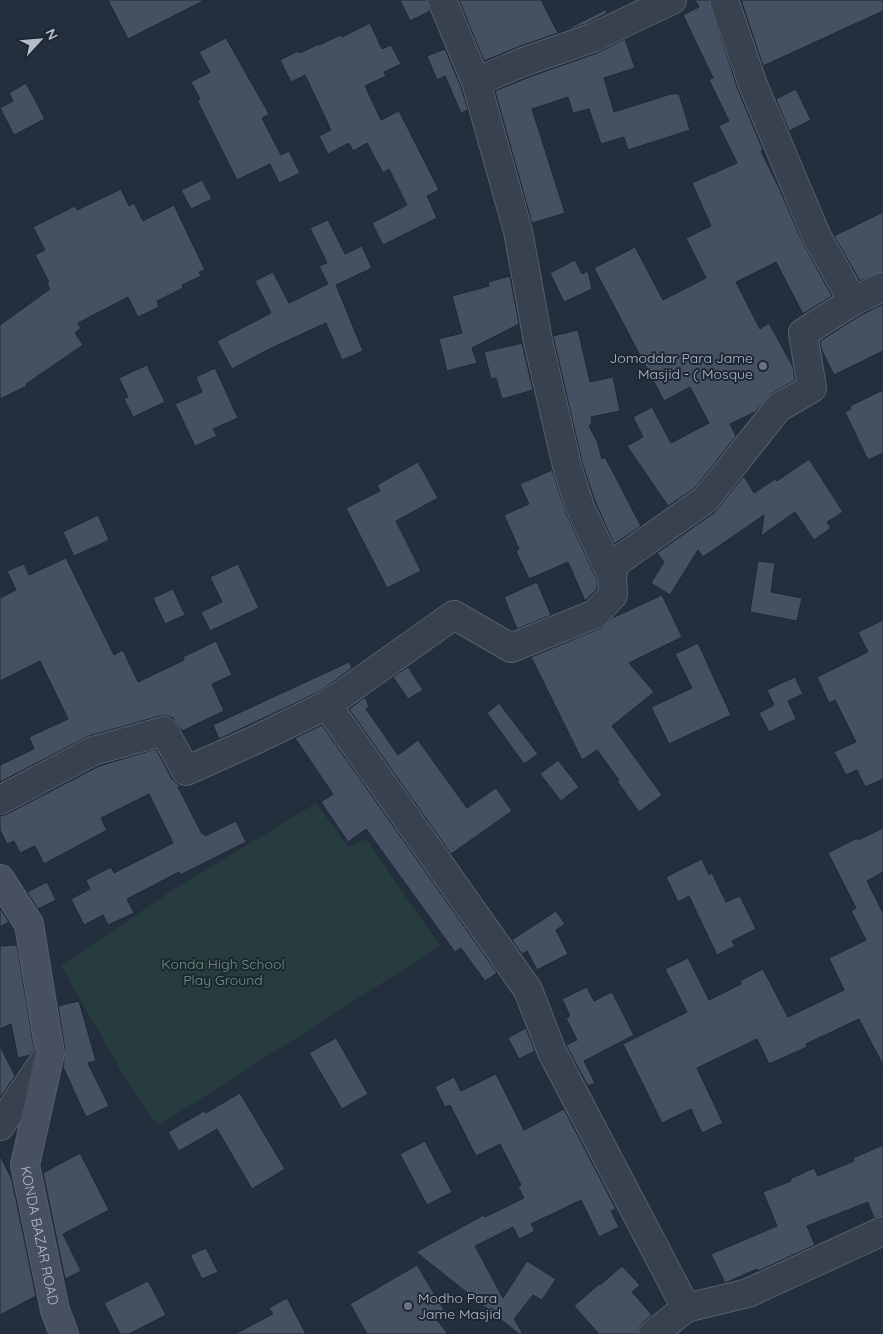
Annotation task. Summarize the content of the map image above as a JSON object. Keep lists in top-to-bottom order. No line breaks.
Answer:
{"streets":{"street":["KONDA BAZAR ROAD"]},"parks":["Konda High School Play Ground"],"places":["Jomoddar Para Jame Masjid - ( Mosque","Modho Para Jame Masjid"],"north":"top right"}
